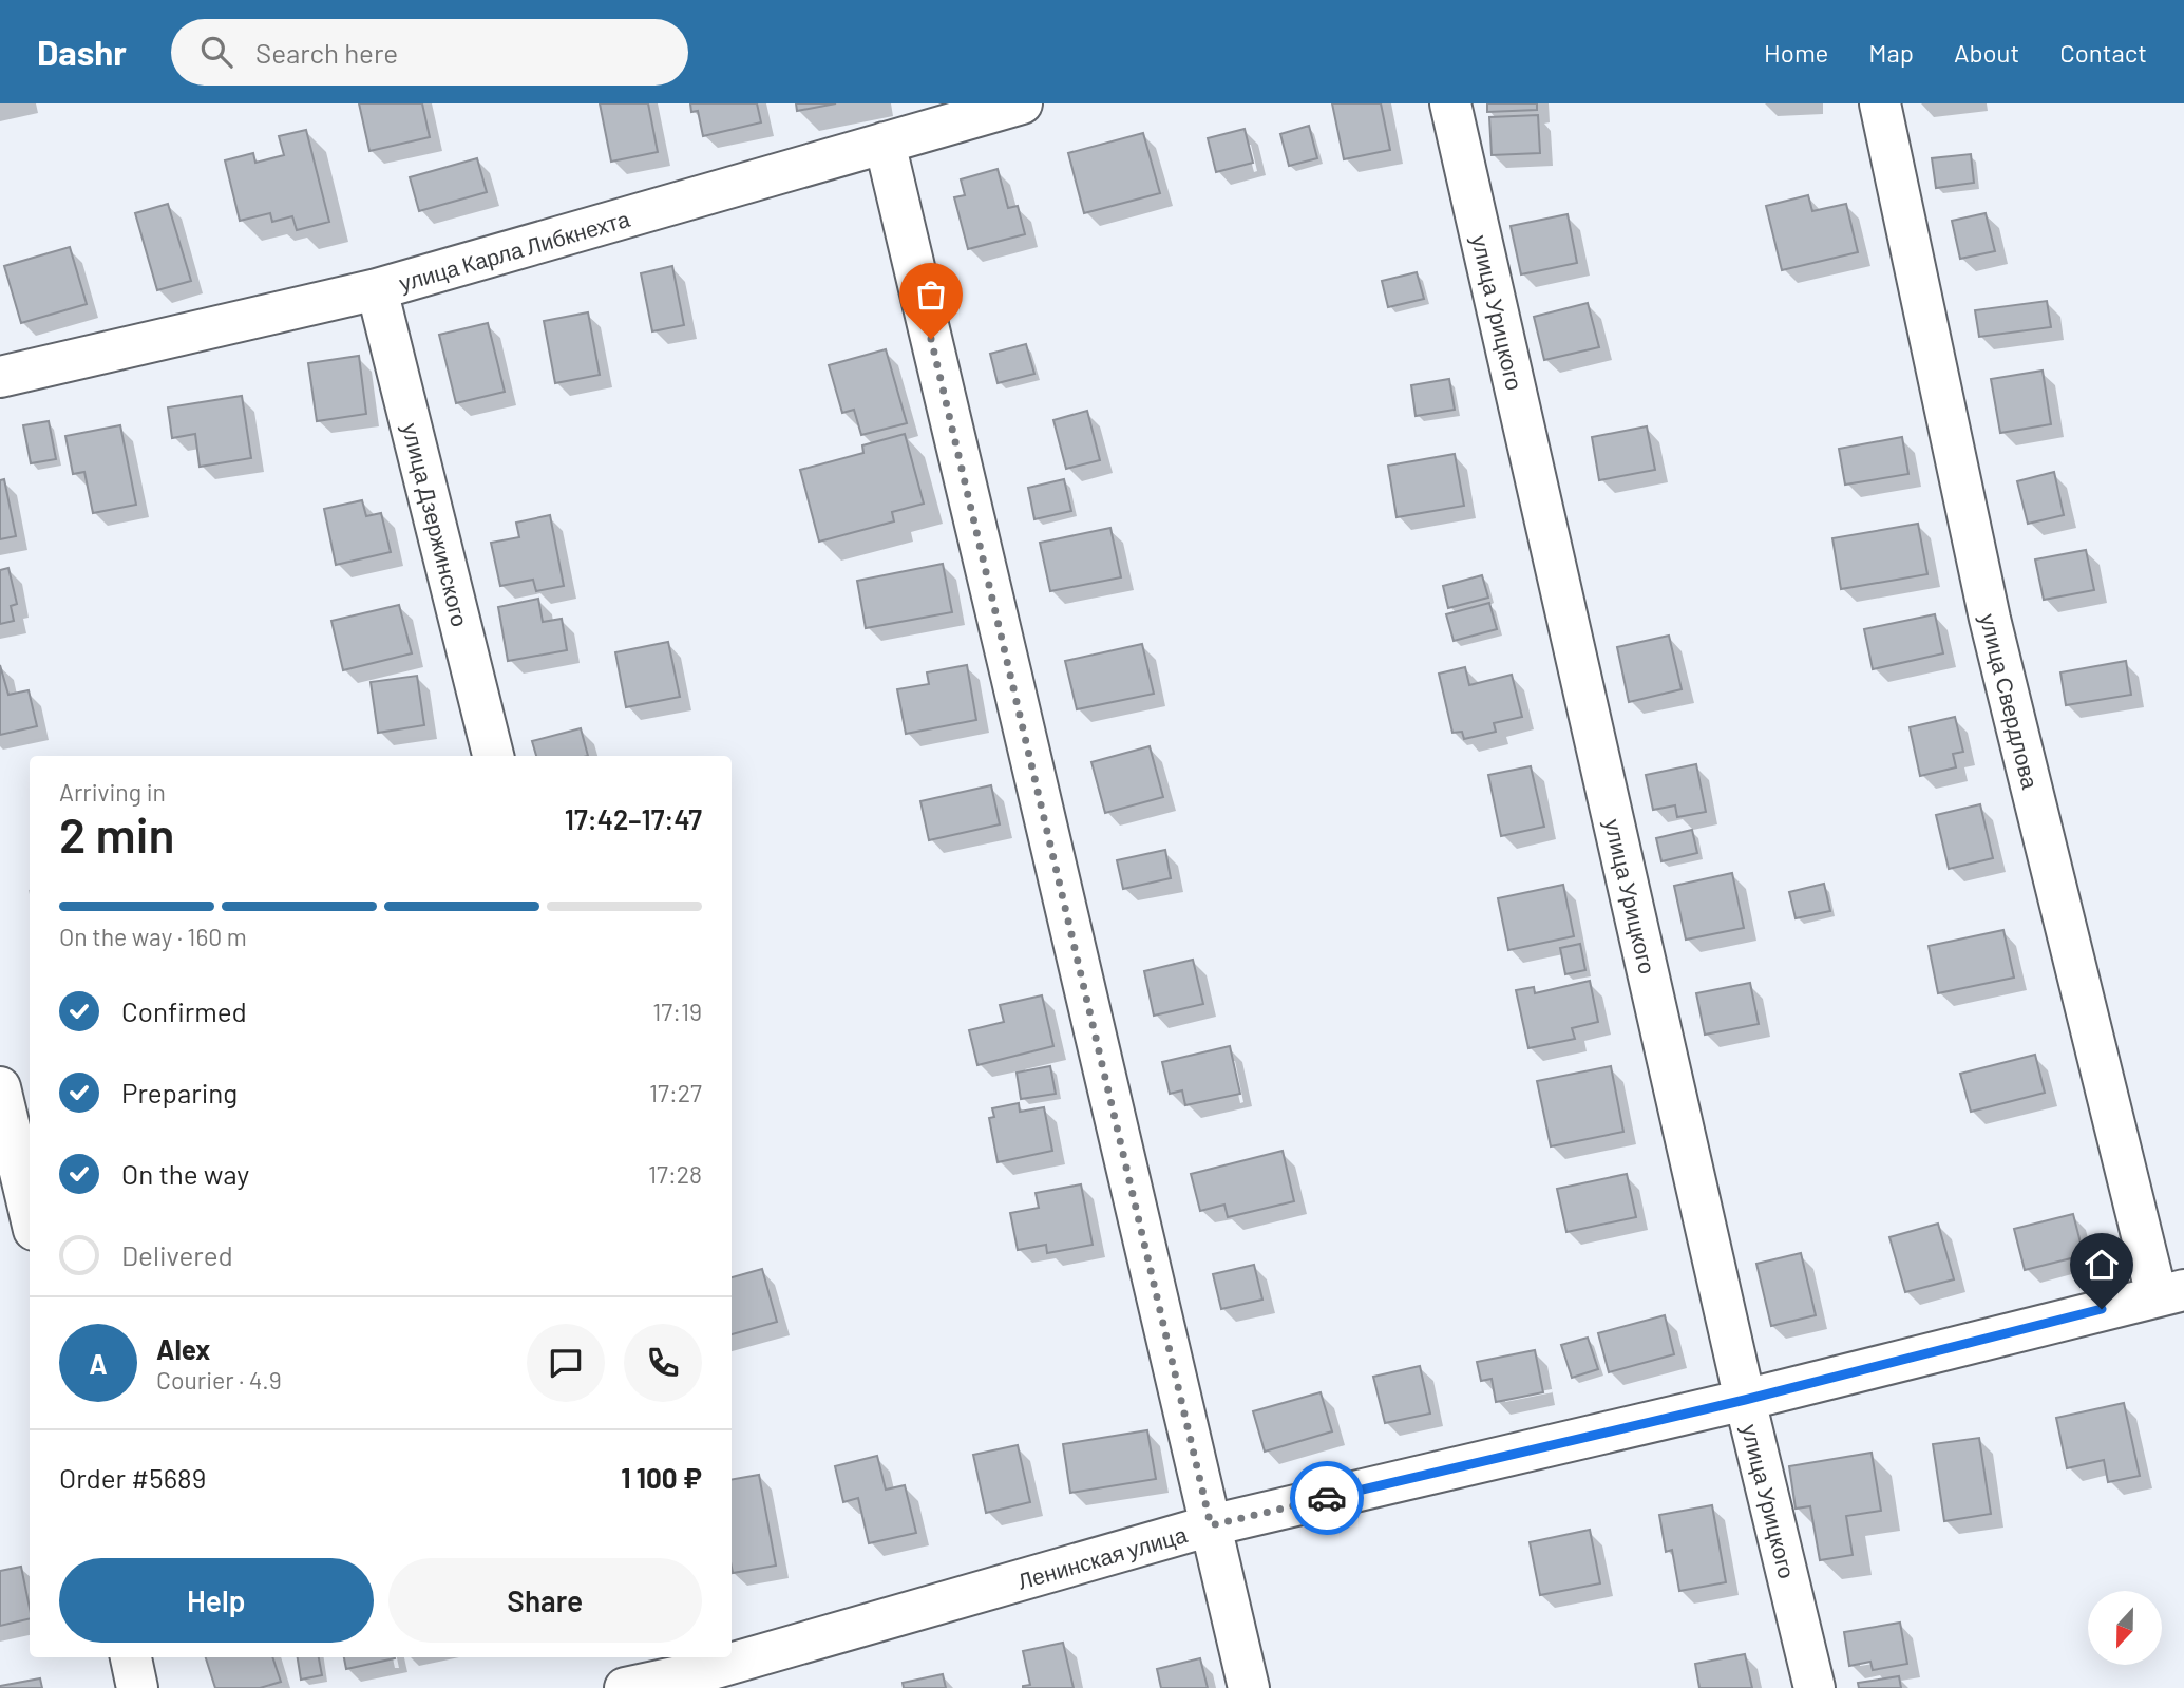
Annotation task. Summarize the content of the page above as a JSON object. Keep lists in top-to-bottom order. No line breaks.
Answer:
{"streets":{"street":["улица Карла Либкнехта","улица Урицкого","улица Дзержинского","улица Свердлова","Ленинская улица"]},"crossings":[["улица Карла Либкнехта","улица Дзержинского"],["улица Урицкого","Ленинская улица"],["улица Свердлова","Ленинская улица"]],"north":"bottom","page":{"header":"Dashr","search":"Search here","nav":["Home","Map","About","Contact"],"heading":["2 min","Arriving in","17:42–17:47"],"panel":["Alex","Courier · 4.9","Order #5689","1 100 ₽"],"bar":"On the way · 160 m","list":[["Confirmed","17:19"],["Preparing","17:27"],["On the way","17:28"],"Delivered"],"round":"A","buttons":["Help","Share"]}}
